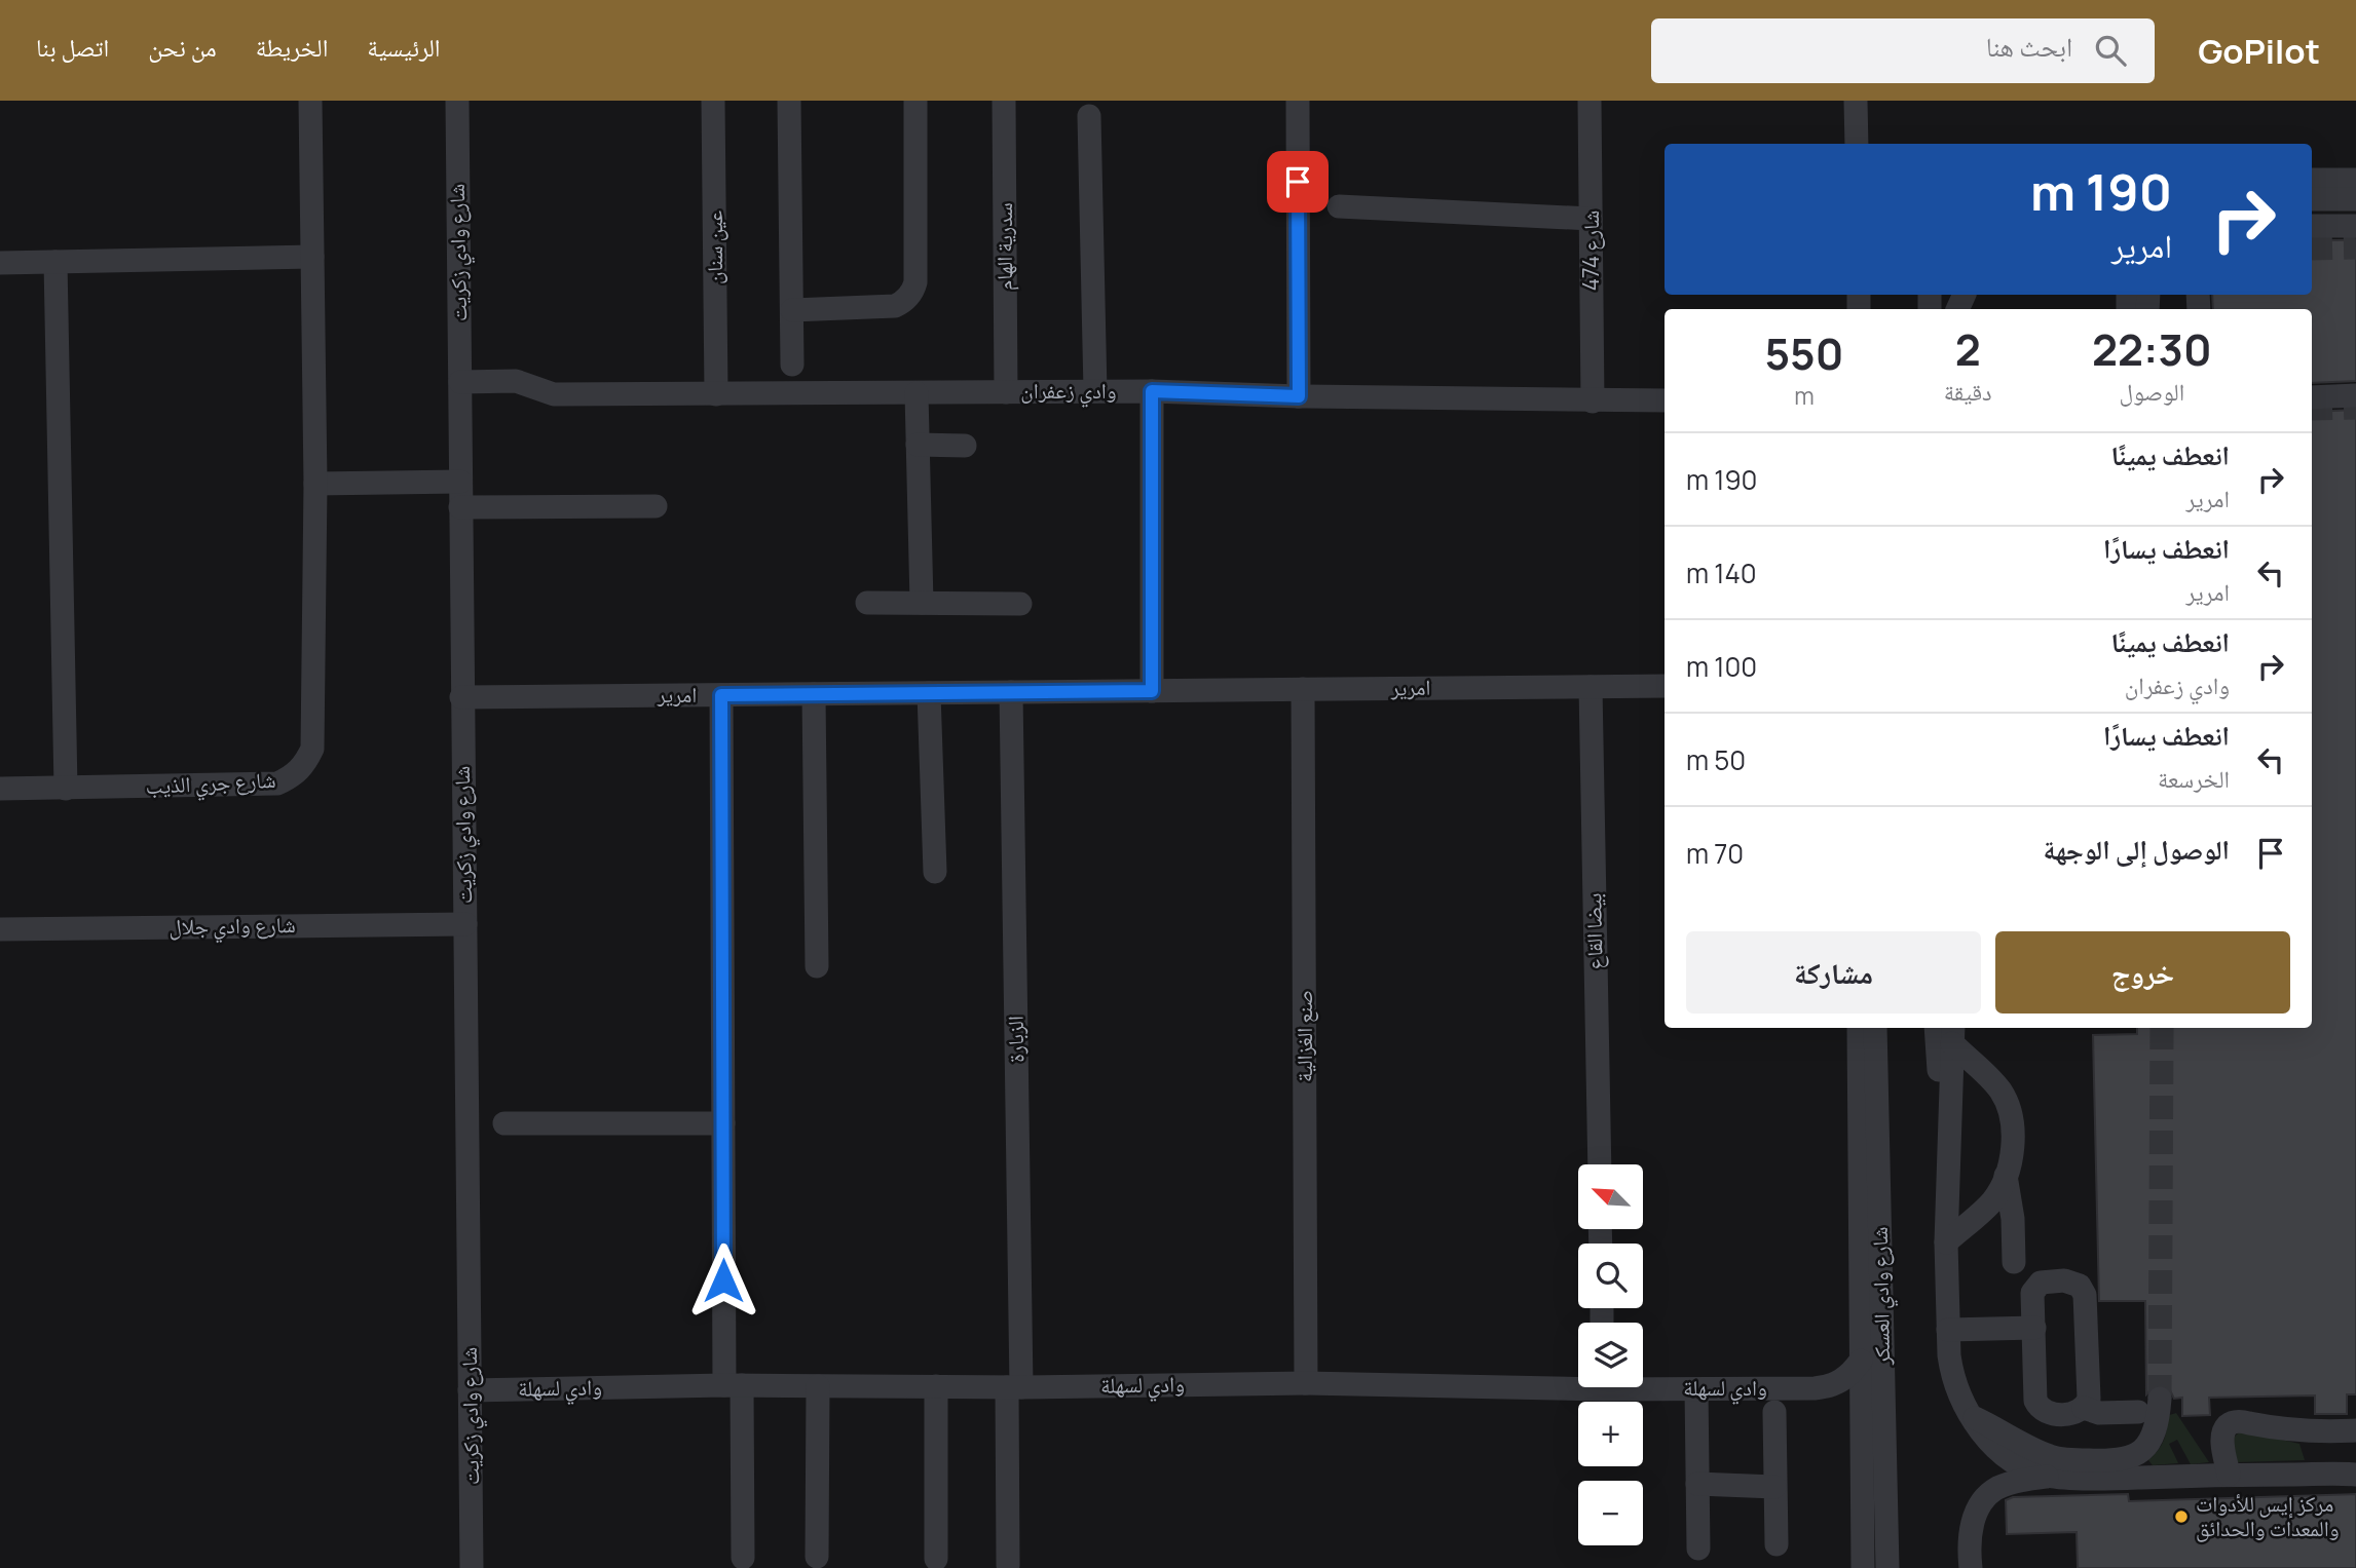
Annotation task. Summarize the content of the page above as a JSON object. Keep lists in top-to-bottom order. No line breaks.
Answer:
{"streets":{"street":["سدرية الهام","عين سنان","شارع 474","شارع وادي زكريت","وادي زعفران","امرير","شارع جري الذيب","شارع وادي جلال","بيضا القاع","صنع الغزالية","الزبارة","شارع وادي العسكر","وادي لسهلة"]},"crossings":[["سدرية الهام","وادي زعفران"],["عين سنان","وادي زعفران"],["شارع 474","وادي زعفران"],["شارع وادي زكريت","وادي زعفران"],["شارع وادي زكريت","امرير"],["شارع وادي زكريت","شارع وادي جلال"],["شارع وادي زكريت","وادي لسهلة"],["امرير","بيضا القاع"],["امرير","صنع الغزالية"],["امرير","الزبارة"],["صنع الغزالية","وادي لسهلة"],["الزبارة","وادي لسهلة"],["شارع وادي العسكر","وادي لسهلة"]],"places":["مركز إيس للأدوات والمعدات والحدائق"],"north":"top left","page":{"header":"GoPilot","search":"ابحث هنا","nav":["الرئيسية","الخريطة","من نحن","اتصل بنا"],"turn":["190 m","امرير"],"eta":["22:30","الوصول","2","دقيقة","550","m"],"list":[{"name":"انعطف يمينًا","note":"امرير","value":"190 m"},{"name":"انعطف يسارًا","note":"امرير","value":"140 m"},{"name":"انعطف يمينًا","note":"وادي زعفران","value":"100 m"},{"name":"انعطف يسارًا","note":"الخرسعة","value":"50 m"},{"name":"الوصول إلى الوجهة","value":"70 m"}],"buttons":["خروج","مشاركة"],"map_buttons":["+","−"]}}
